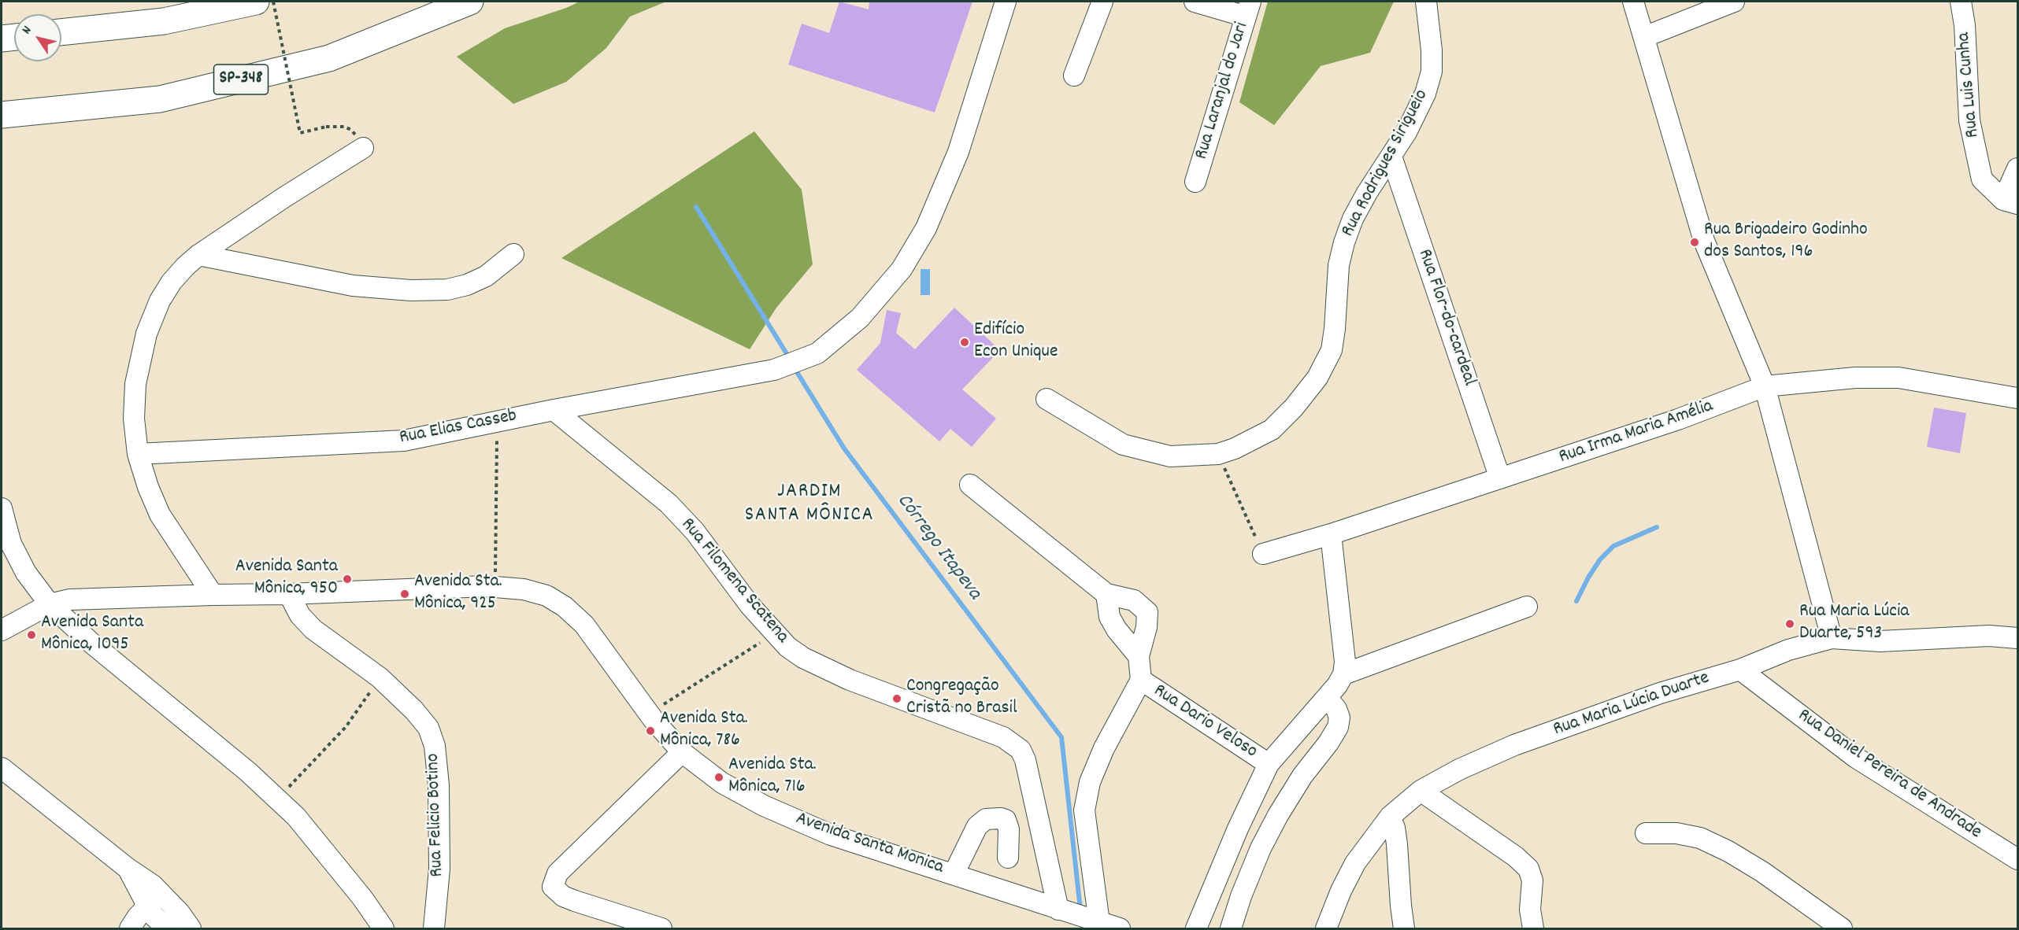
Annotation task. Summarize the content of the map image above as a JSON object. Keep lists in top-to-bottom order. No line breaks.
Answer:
{"streets":{"highway":["SP-348"],"street":["Rua Luis Cunha","Rua Laranjal do Jari","Rua Rodrigues Sirigueio","Rua Flor-do-cardeal","Rua Elias Casseb","Rua Irma Maria Amélia","Rua Filomena Scatena","Rua Maria Lúcia Duarte","Rua Dario Veloso","Rua Daniel Pereira de Andrade","Rua Felicio Botino","Avenida Santa Monica"]},"crossings":[["Rua Rodrigues Sirigueio","Rua Flor-do-cardeal"],["Rua Flor-do-cardeal","Rua Irma Maria Amélia"],["Rua Elias Casseb","Rua Filomena Scatena"],["Rua Filomena Scatena","Avenida Santa Monica"],["Rua Maria Lúcia Duarte","Rua Daniel Pereira de Andrade"],["Rua Felicio Botino","Avenida Santa Monica"]],"districts":["JARDIM SANTA MÔNICA"],"water":["Córrego Itapeva"],"places":["Rua Brigadeiro Godinho dos Santos, 196","Edifício Econ Unique","Avenida Santa Mônica, 950","Avenida Sta. Mônica, 925","Rua Maria Lúcia Duarte, 593","Avenida Santa Mônica, 1095","Congregação Cristã no Brasil","Avenida Sta. Mônica, 786","Avenida Sta. Mônica, 716"],"north":"top left"}
